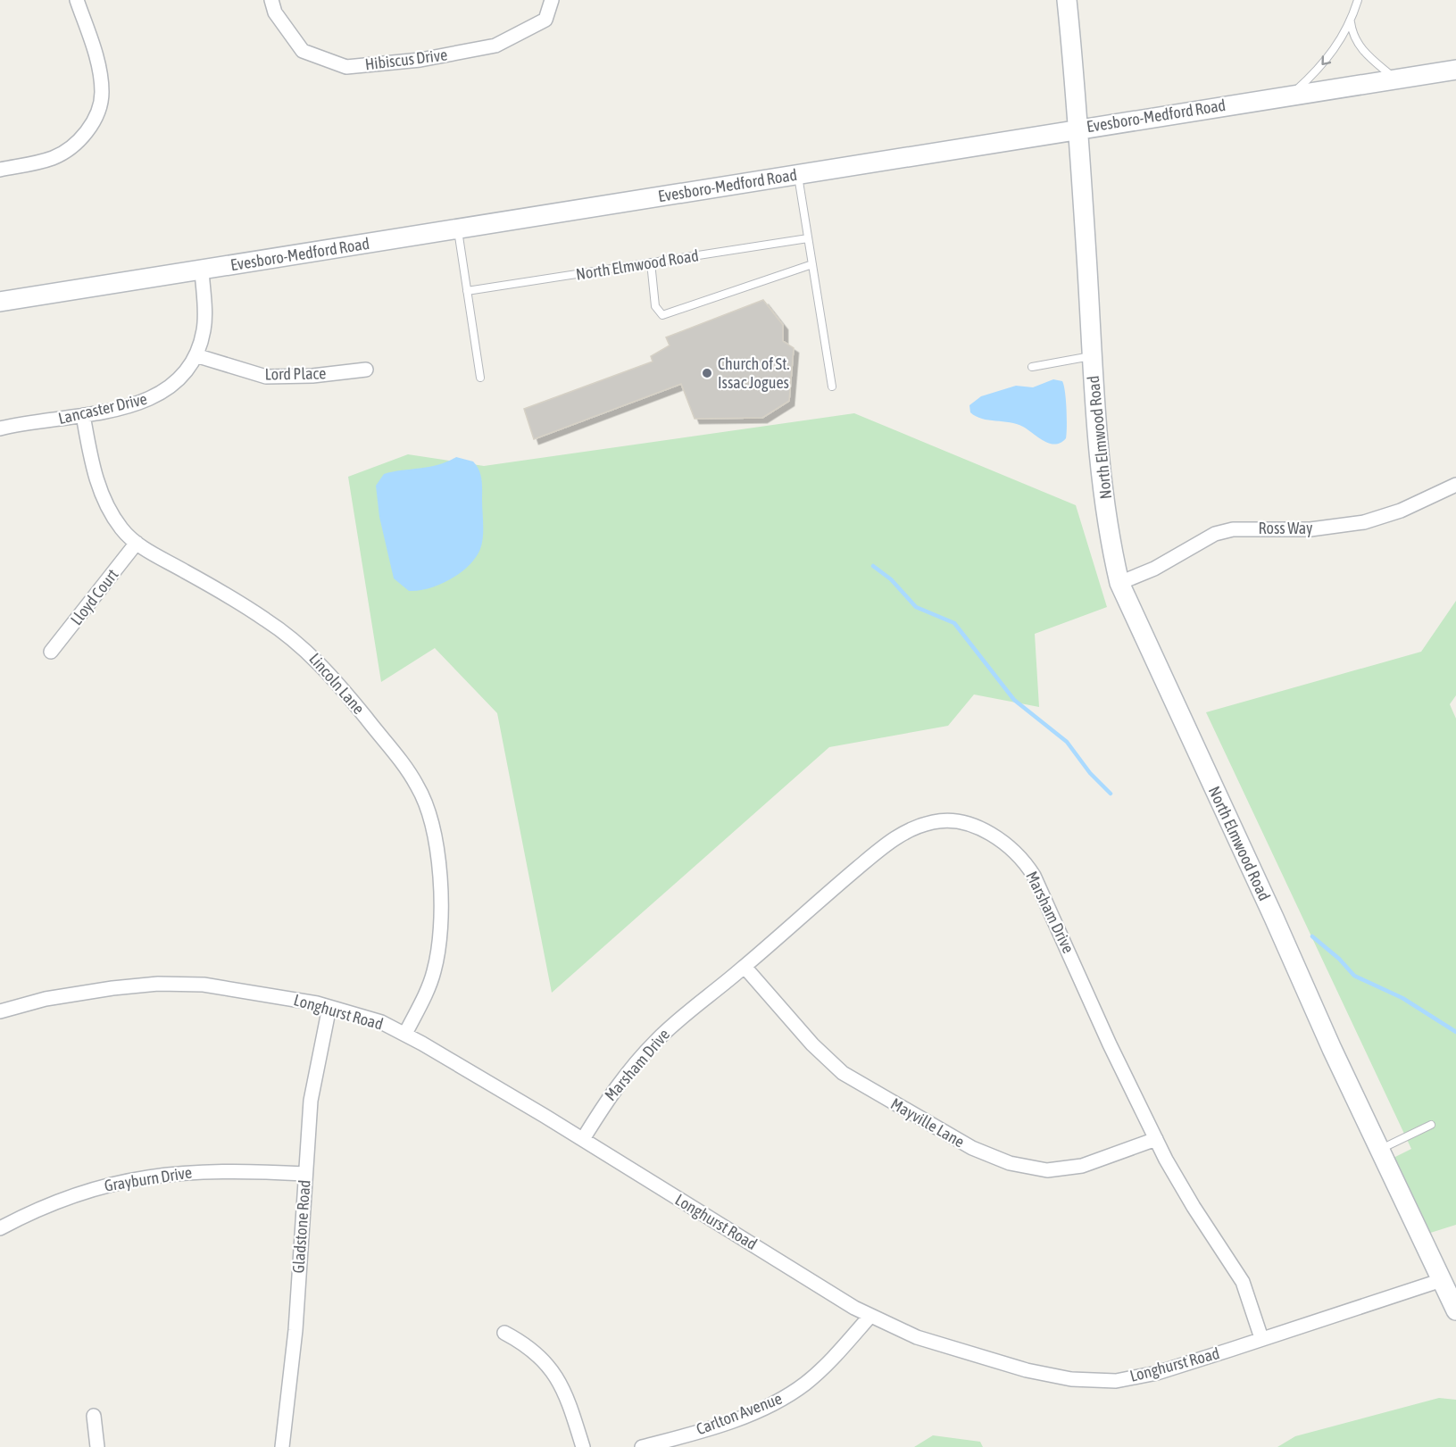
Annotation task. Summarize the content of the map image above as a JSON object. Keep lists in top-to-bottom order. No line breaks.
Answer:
{"streets":{"street":["Hibiscus Drive","Evesboro-Medford Road","North Elmwood Road","Lord Place","Lancaster Drive","Ross Way","Lloyd Court","Lincoln Lane","Marsham Drive","Longhurst Road","Mayville Lane","Grayburn Drive","Gladstone Road","Carlton Avenue"]},"crossings":[["Evesboro-Medford Road","North Elmwood Road"],["Evesboro-Medford Road","Lancaster Drive"],["North Elmwood Road","Ross Way"],["North Elmwood Road","Longhurst Road"],["Lord Place","Lancaster Drive"],["Lancaster Drive","Lincoln Lane"],["Lloyd Court","Lincoln Lane"],["Lincoln Lane","Longhurst Road"],["Marsham Drive","Longhurst Road"],["Marsham Drive","Mayville Lane"],["Longhurst Road","Gladstone Road"],["Longhurst Road","Carlton Avenue"],["Grayburn Drive","Gladstone Road"]],"places":["Church of St. Issac Jogues"]}
